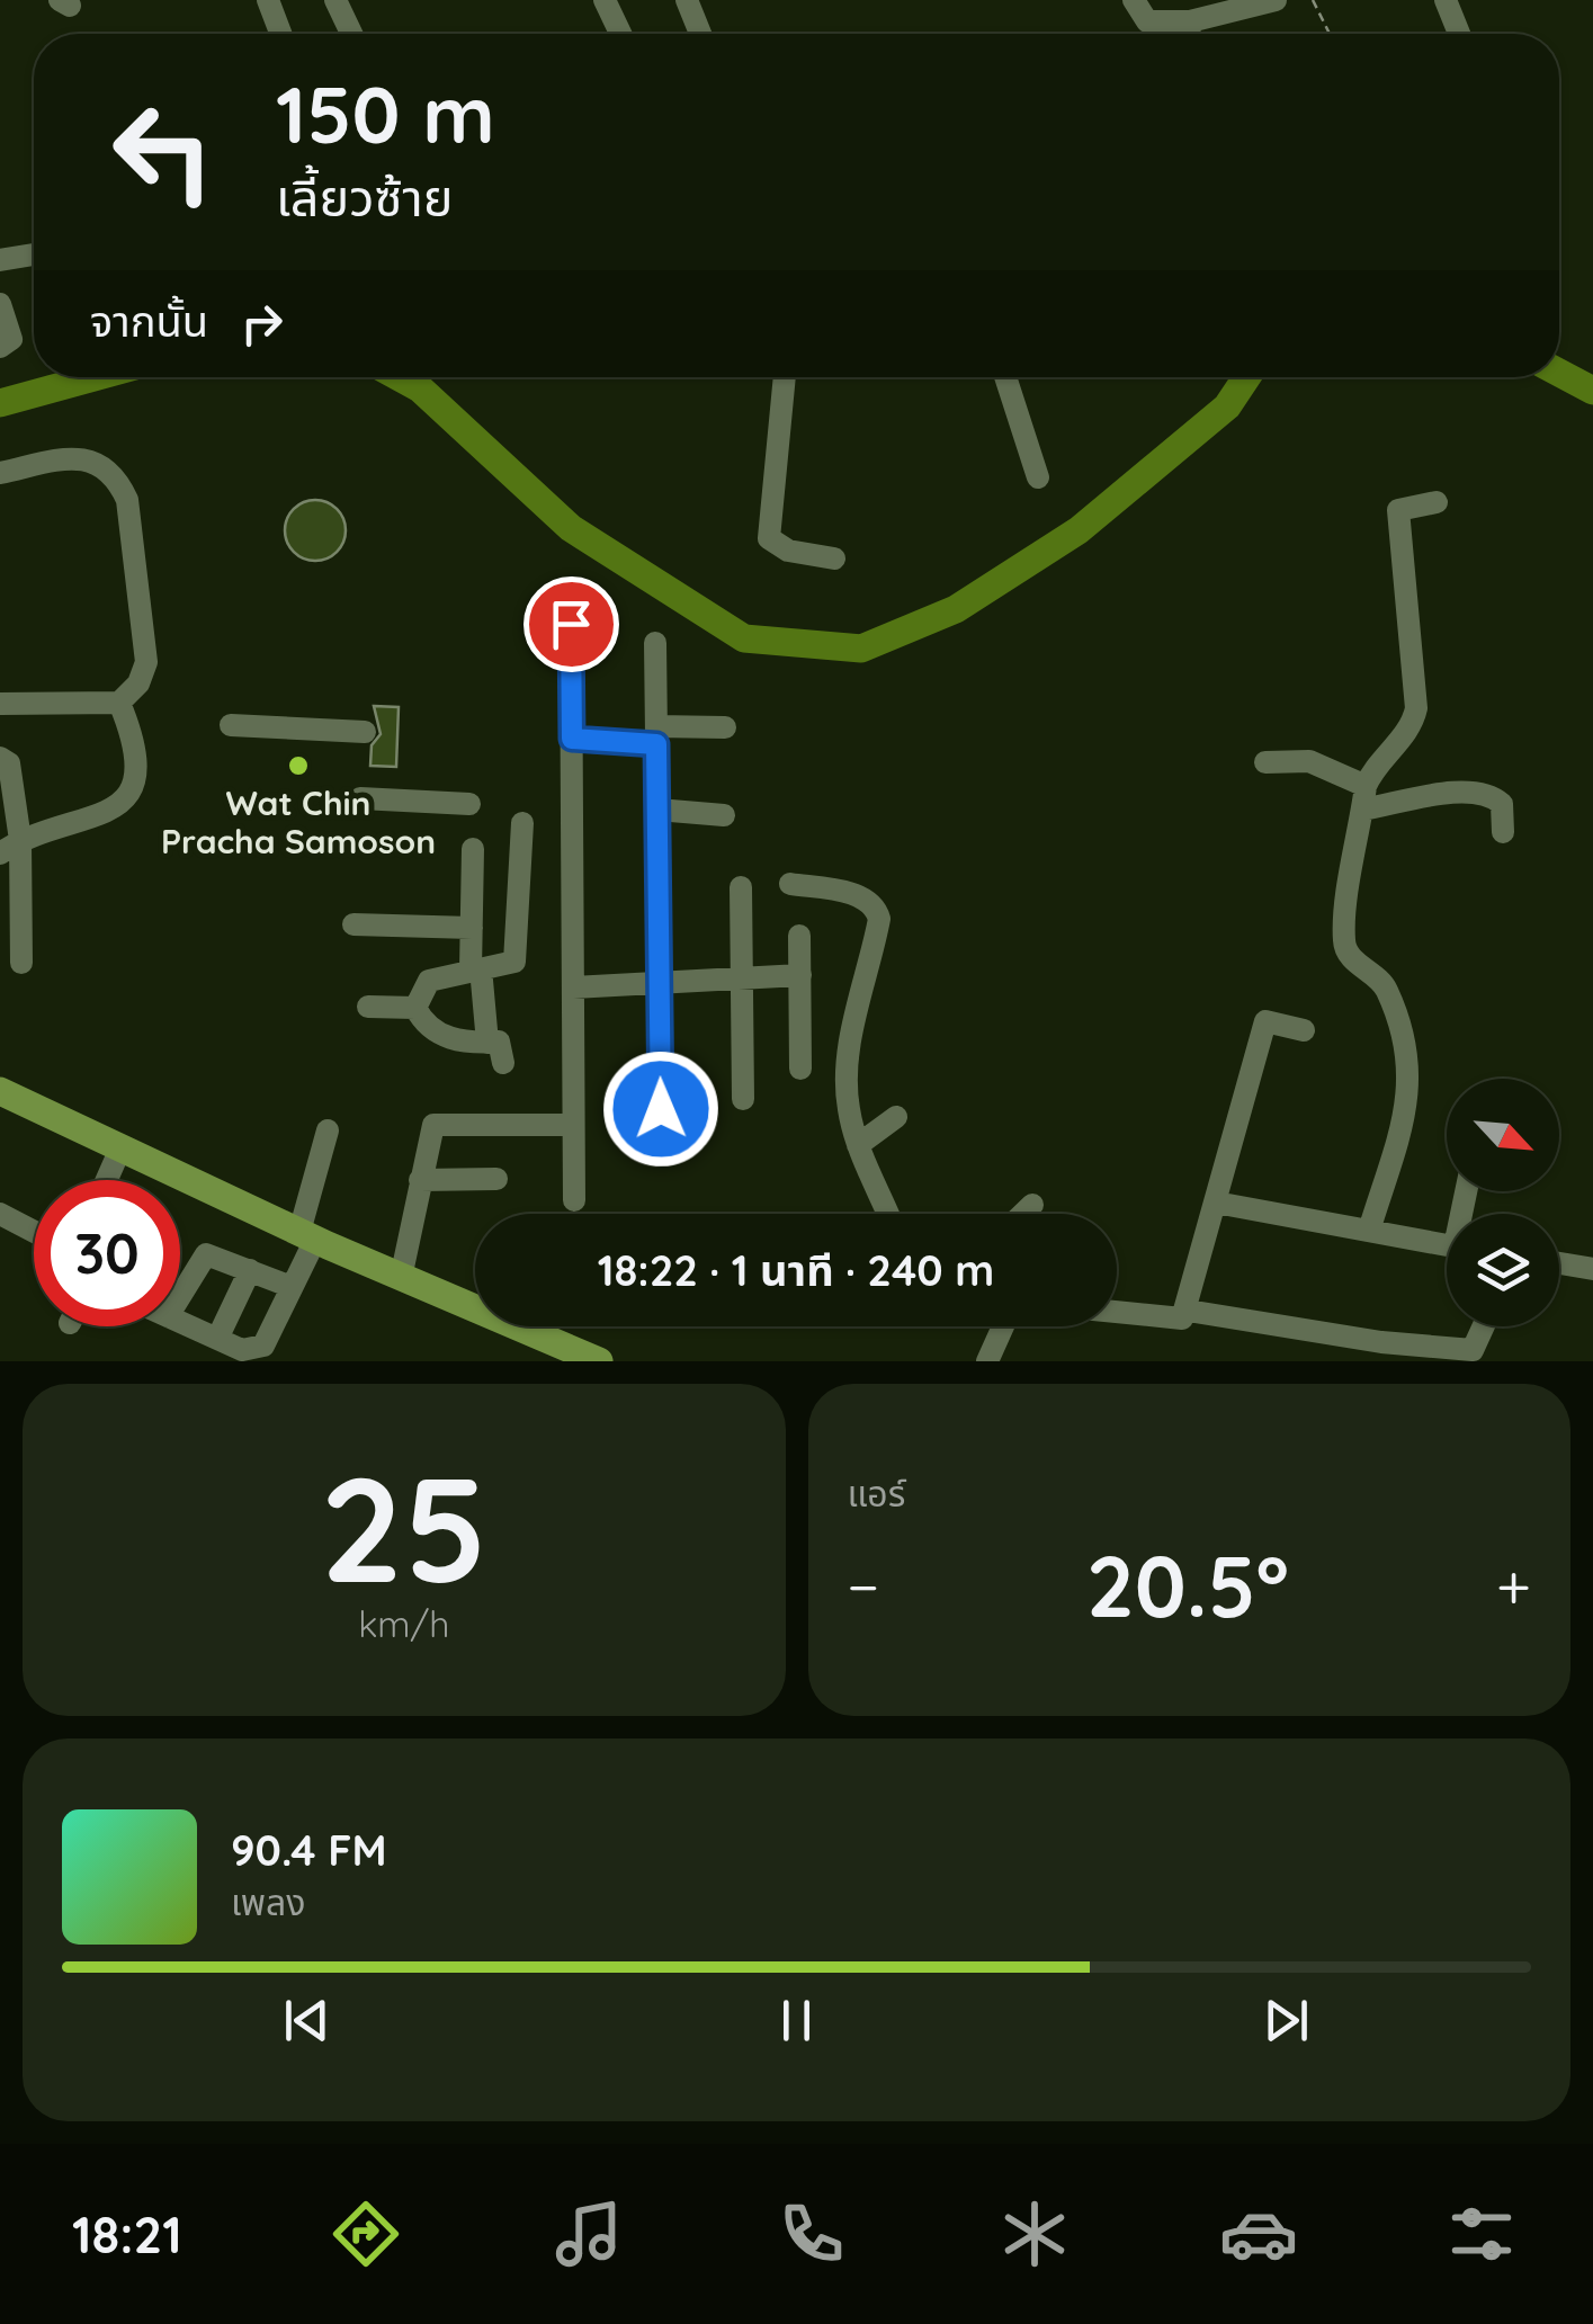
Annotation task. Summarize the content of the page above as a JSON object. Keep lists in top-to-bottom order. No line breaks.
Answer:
{"places":["Wat Chin Pracha Samoson"],"north":"bottom right","page":{"turn":["150 m","เลี้ยวซ้าย"],"then":"จากนั้น","limit":"30","trip":"18:22 · 1 นาที · 240 m","tile":[["25","km/h"],"แอร์"],"heat":["−","20.5°","+"],"song":["90.4 FM","เพลง"],"tabs":"18:21"}}
